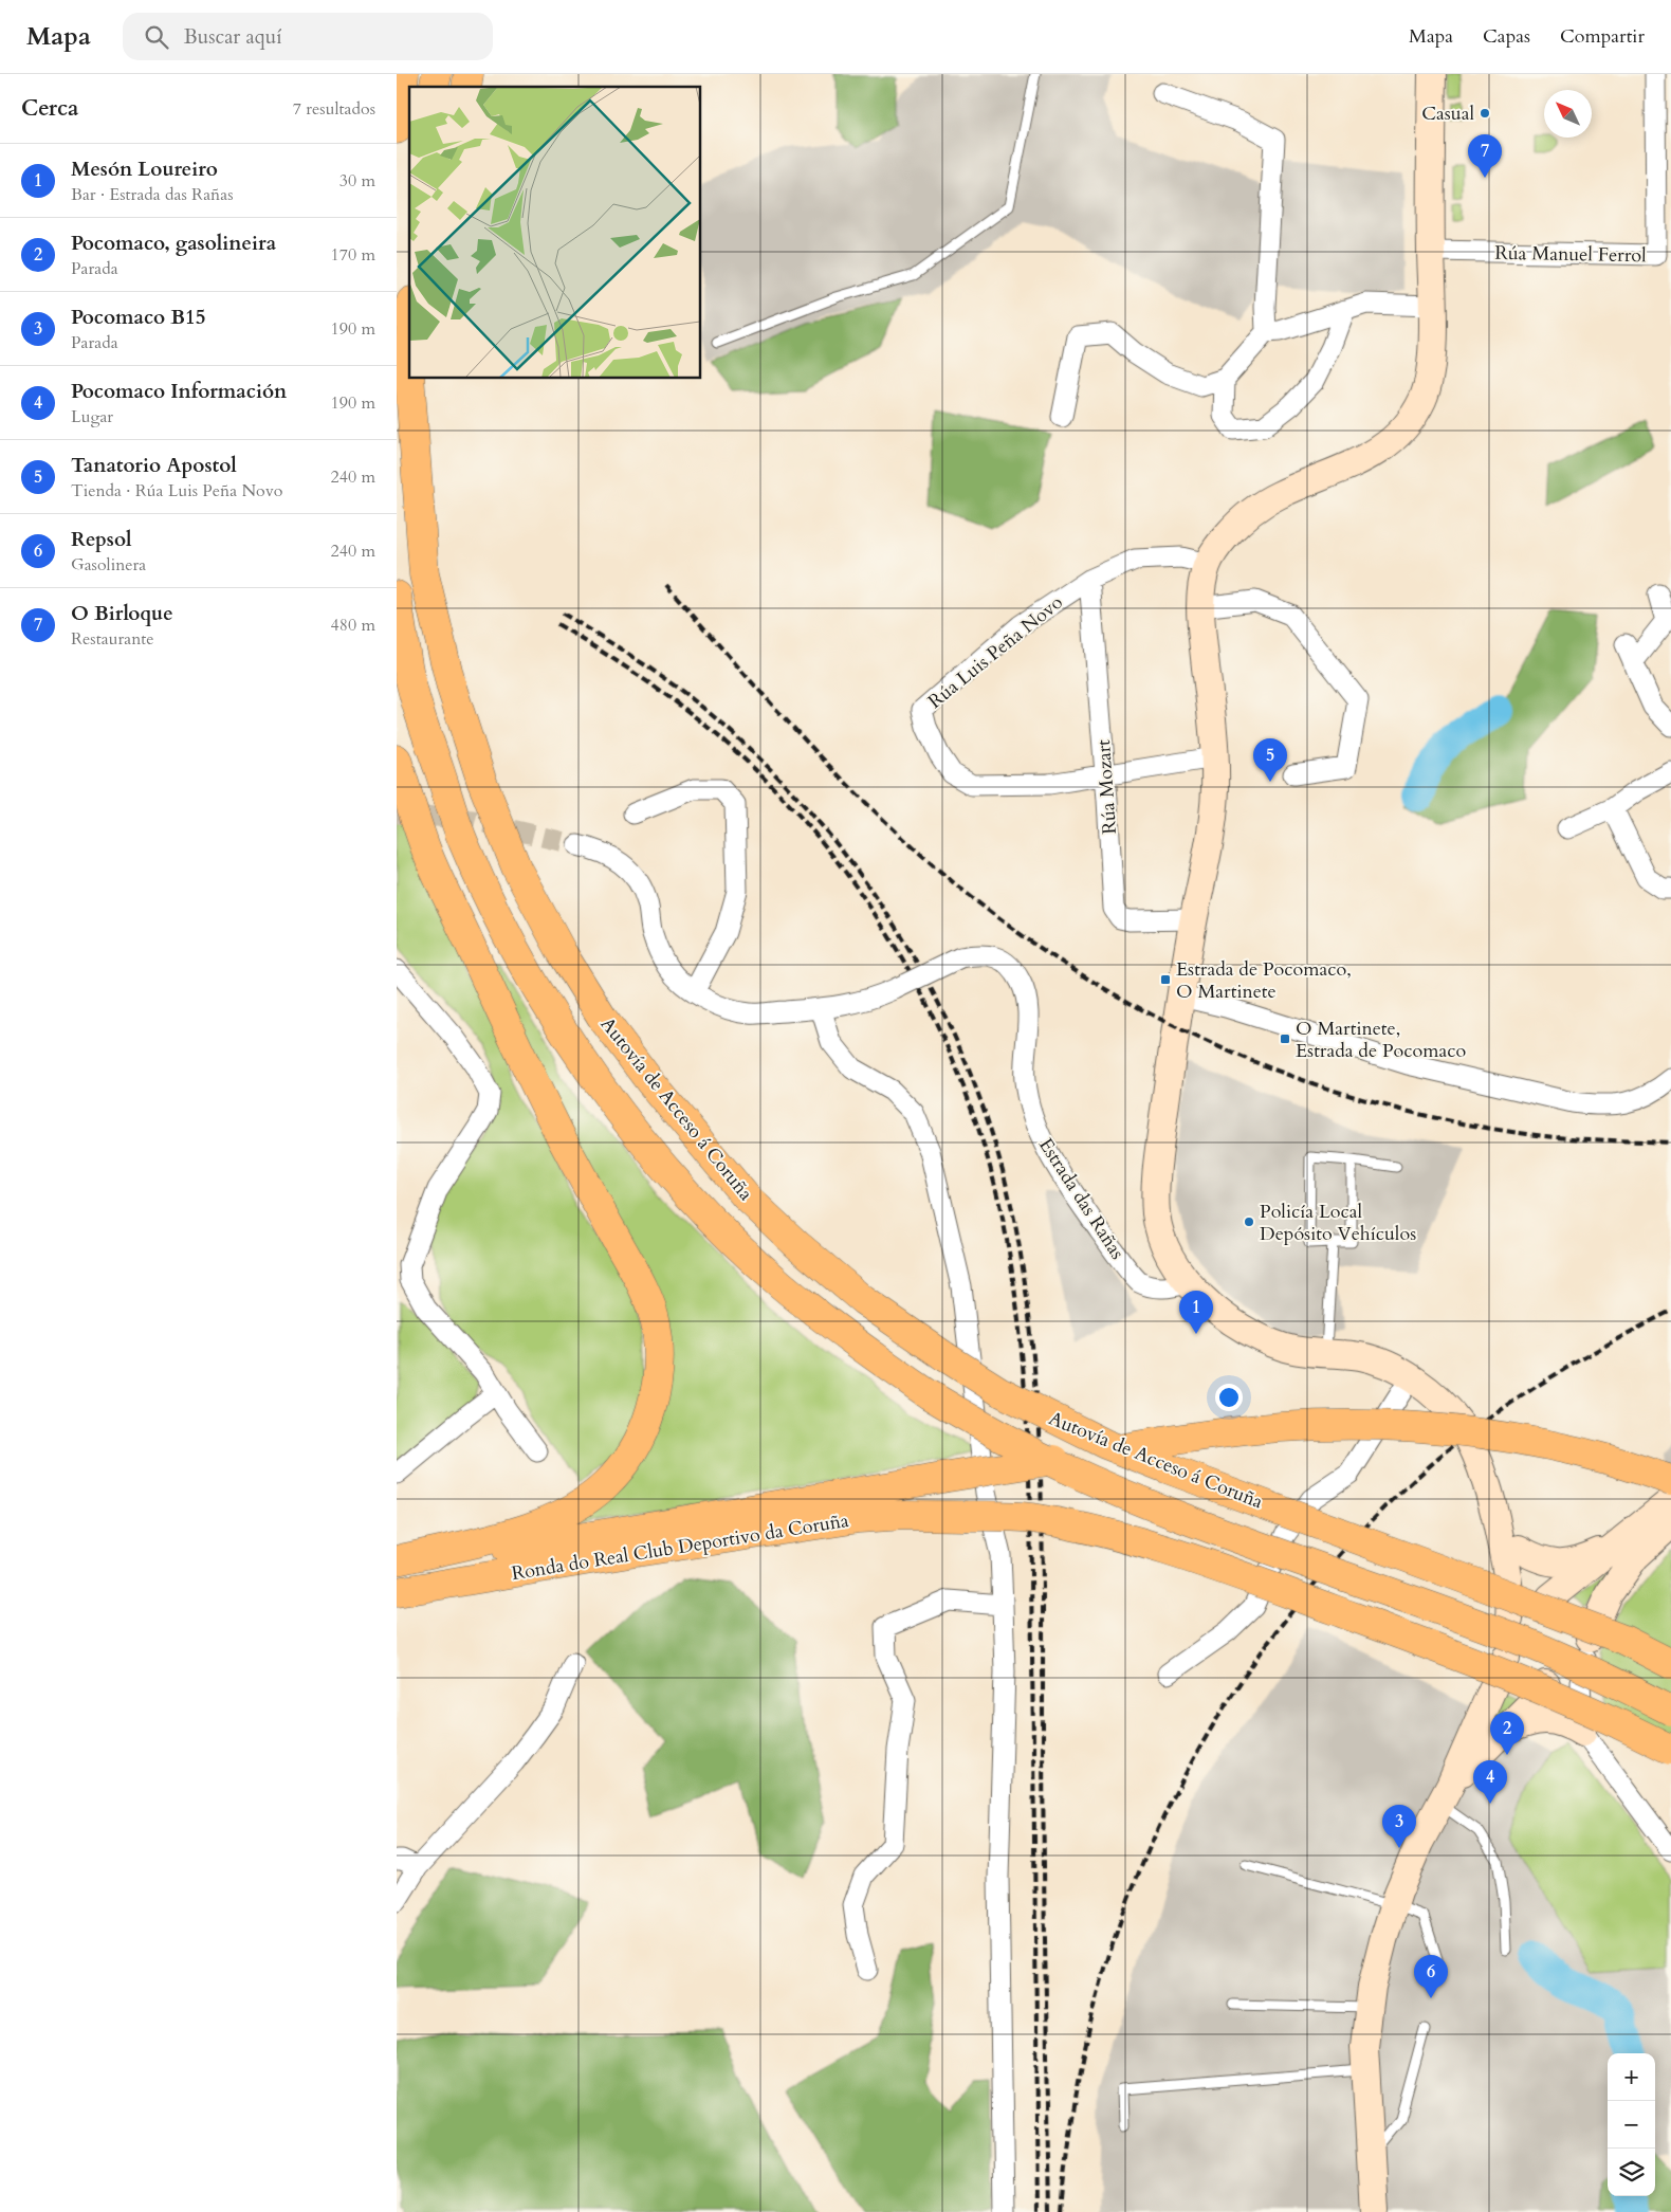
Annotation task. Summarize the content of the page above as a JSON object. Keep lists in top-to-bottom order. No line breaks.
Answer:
{"streets":{"highway":["Autovía de Acceso á Coruña","Ronda do Real Club Deportivo da Coruña"],"street":["Rúa Manuel Ferrol","Rúa Luis Peña Novo","Rúa Mozart","Estrada das Rañas"]},"crossings":[["Rúa Luis Peña Novo","Rúa Mozart"]],"places":{"other":["Casual","Policía Local Depósito Vehículos"],"transit":["Estrada de Pocomaco, O Martinete","O Martinete, Estrada de Pocomaco"]},"north":"top left","page":{"header":"Mapa","search":"Buscar aquí","nav":["Mapa","Capas","Compartir"],"heading":["Cerca","7 resultados"],"pins":["7","5","1","2","4","3","6"],"list":[{"mark":"1","name":"Mesón Loureiro","note":"Bar · Estrada das Rañas","value":"30 m"},{"mark":"2","name":"Pocomaco, gasolineira","note":"Parada","value":"170 m"},{"mark":"3","name":"Pocomaco B15","note":"Parada","value":"190 m"},{"mark":"4","name":"Pocomaco Información","note":"Lugar","value":"190 m"},{"mark":"5","name":"Tanatorio Apostol","note":"Tienda · Rúa Luis Peña Novo","value":"240 m"},{"mark":"6","name":"Repsol","note":"Gasolinera","value":"240 m"},{"mark":"7","name":"O Birloque","note":"Restaurante","value":"480 m"}],"map_buttons":["+","−"]}}
